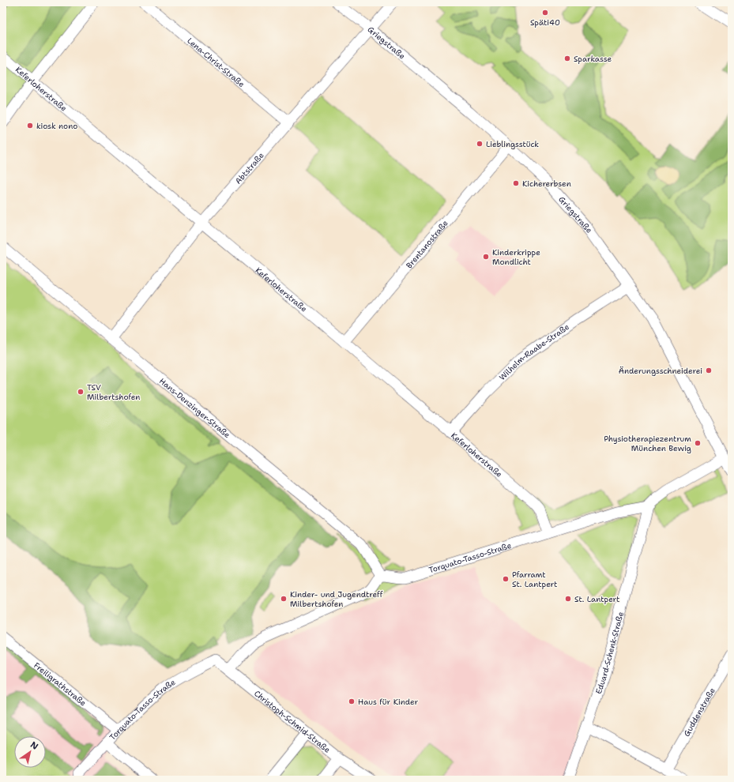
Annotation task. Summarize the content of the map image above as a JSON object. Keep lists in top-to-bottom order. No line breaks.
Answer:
{"streets":{"street":["Griegstraße","Lena-Christ-Straße","Keferloherstraße","Abtstraße","Brentanostraße","Wilhelm-Raabe-Straße","Hans-Denzinger-Straße","Torquato-Tasso-Straße","Eduard-Schenk-Straße","Freiligrathstraße","Guddenstraße","Christoph-Schmid-Straße"]},"crossings":[["Griegstraße","Abtstraße"],["Griegstraße","Brentanostraße"],["Griegstraße","Wilhelm-Raabe-Straße"],["Lena-Christ-Straße","Abtstraße"],["Keferloherstraße","Abtstraße"],["Keferloherstraße","Brentanostraße"],["Keferloherstraße","Wilhelm-Raabe-Straße"],["Keferloherstraße","Torquato-Tasso-Straße"],["Abtstraße","Hans-Denzinger-Straße"],["Hans-Denzinger-Straße","Torquato-Tasso-Straße"],["Torquato-Tasso-Straße","Eduard-Schenk-Straße"],["Torquato-Tasso-Straße","Freiligrathstraße"],["Torquato-Tasso-Straße","Christoph-Schmid-Straße"]],"places":["Späti40","Sparkasse","kiosk nono","Lieblingsstück","Kichererbsen","Kinderkrippe Mondlicht","Änderungsschneiderei","TSV Milbertshofen","Physiotherapiezentrum München Bewig","Pfarramt St. Lantpert","Kinder- und Jugendtreff Milbertshofen","St. Lantpert","Haus für Kinder"],"north":"top right"}
